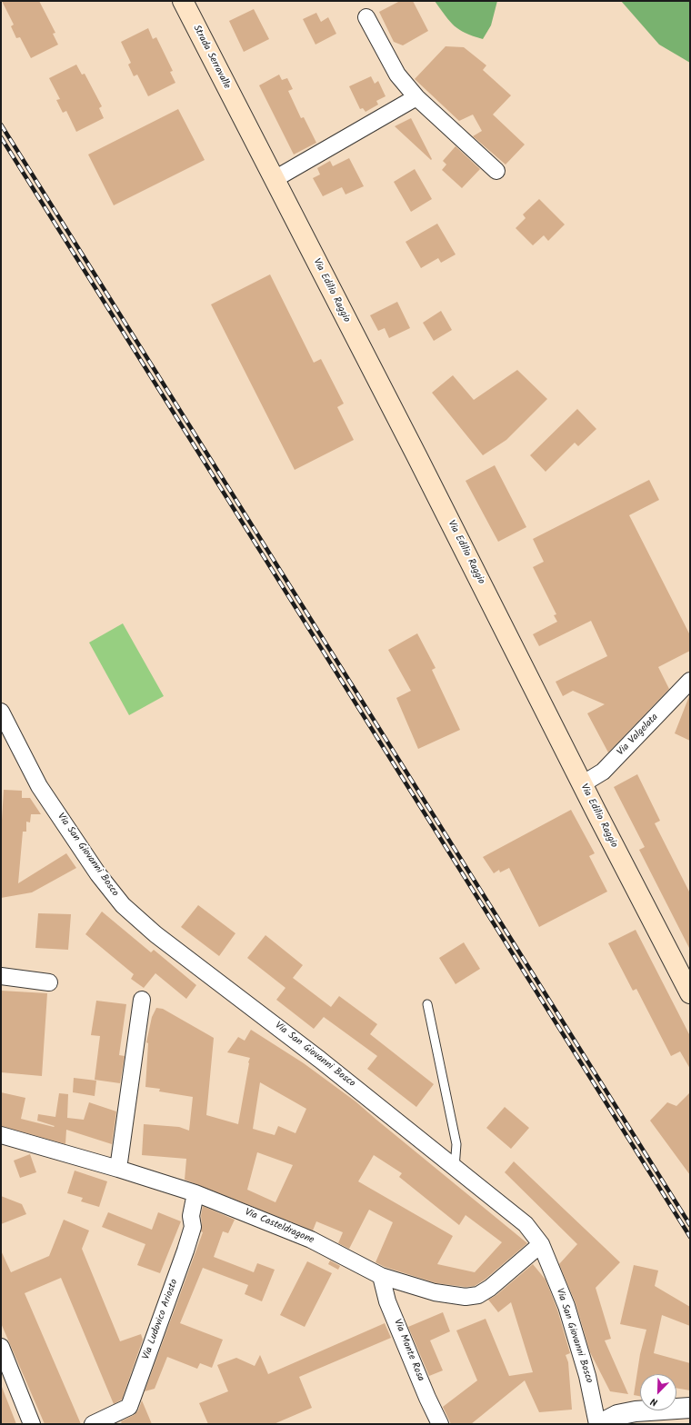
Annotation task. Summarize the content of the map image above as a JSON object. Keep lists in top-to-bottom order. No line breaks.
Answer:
{"streets":{"main road":["Strada Serravalle","Via Edilio Raggio"],"street":["Via Valgelata","Via San Giovanni Bosco","Via Casteldragone","Via Ludovico Ariosto","Via Monte Rosa"]},"crossings":[["Strada Serravalle","Via Edilio Raggio"],["Via Edilio Raggio","Via Valgelata"],["Via San Giovanni Bosco","Via Casteldragone"],["Via Casteldragone","Via Ludovico Ariosto"],["Via Casteldragone","Via Monte Rosa"]],"north":"bottom left"}
